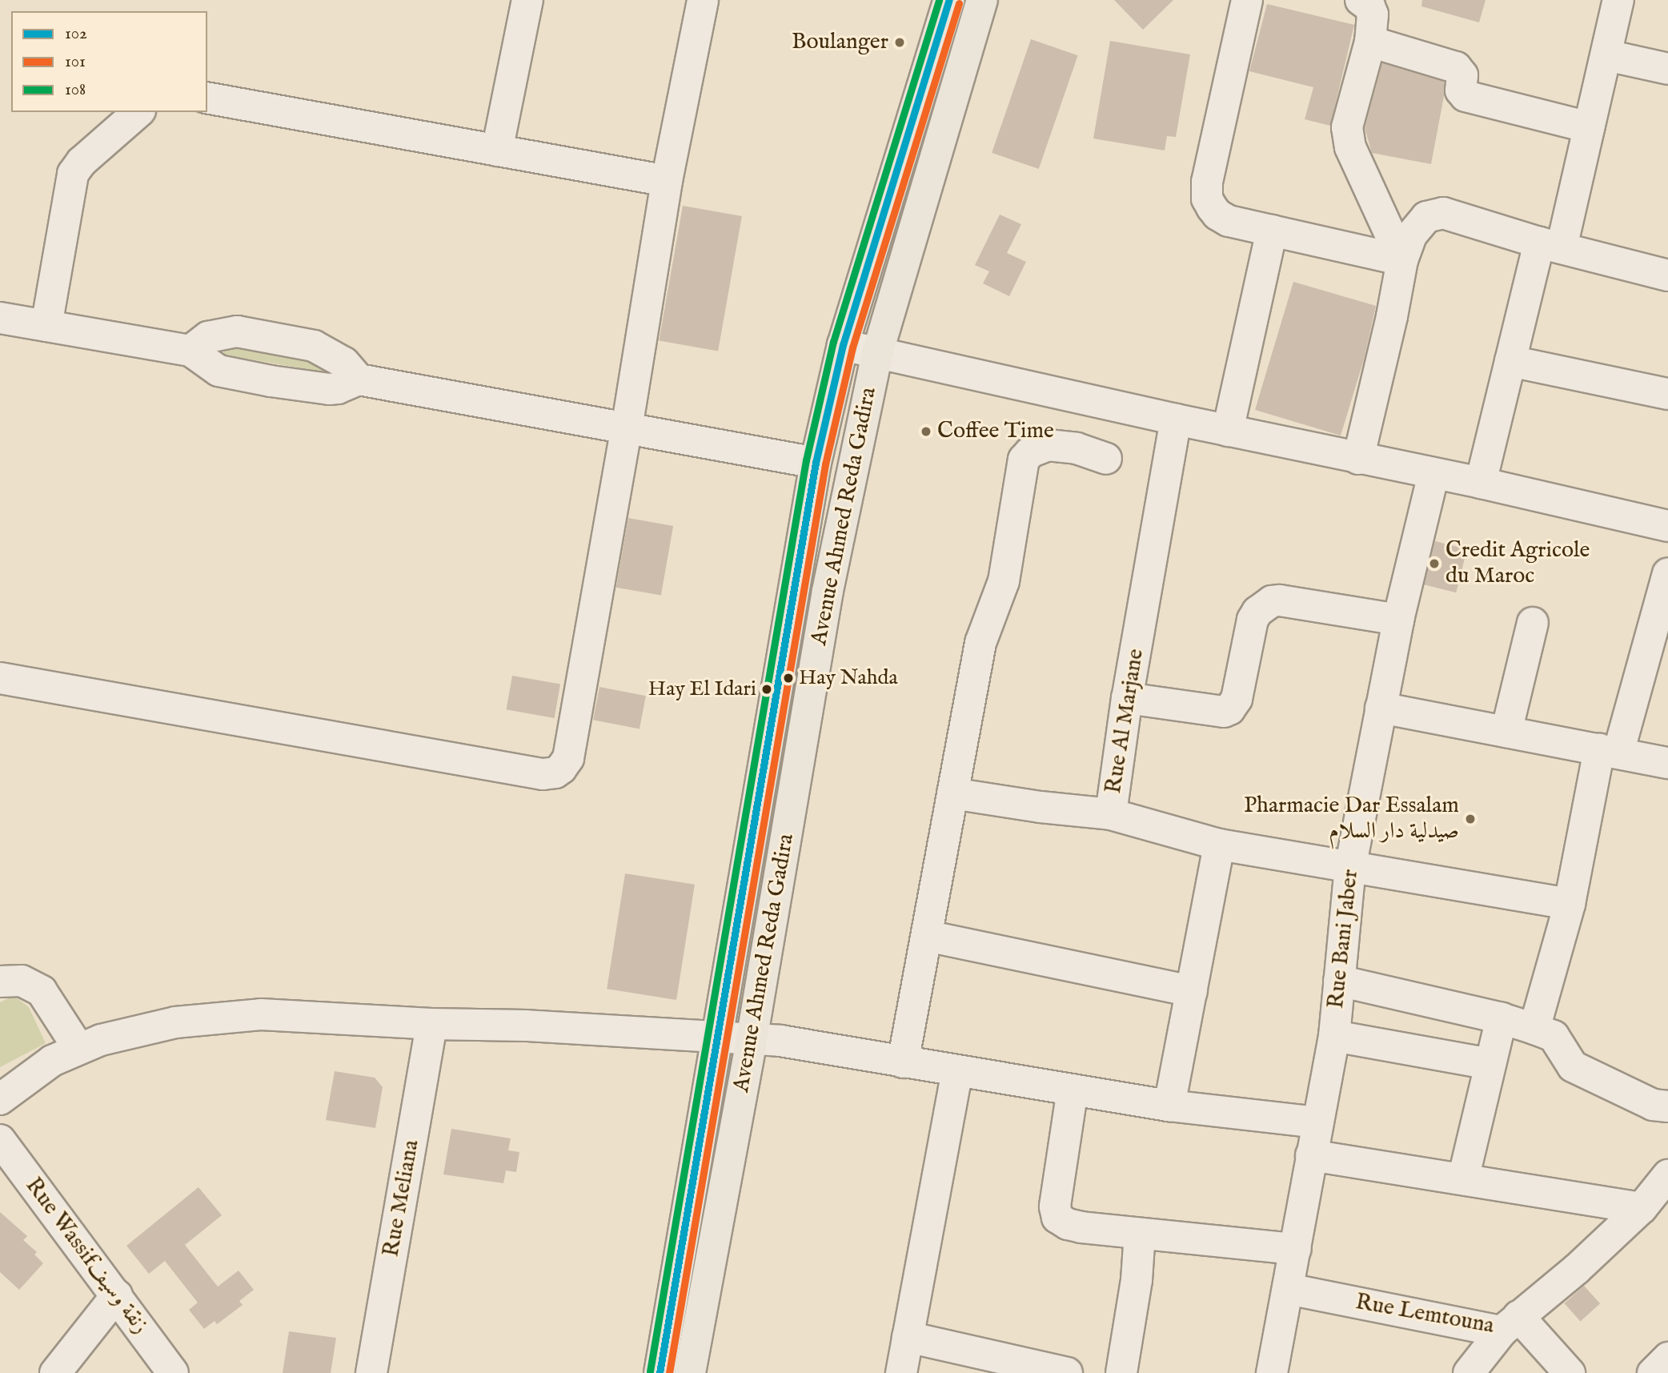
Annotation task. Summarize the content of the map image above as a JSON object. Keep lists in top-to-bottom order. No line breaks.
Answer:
{"streets":{"main road":["Avenue Ahmed Reda Gadira"],"street":["Rue Al Marjane","Rue Bani Jaber","Rue Meliana","Rue Wassifزنقة وسيف","Rue Lemtouna"]},"crossings":[["Rue Al Marjane","Rue Bani Jaber"],["Rue Bani Jaber","Rue Lemtouna"]],"places":["Boulanger","Coffee Time","Credit Agricole du Maroc","Hay Nahda","Hay El Idari","Pharmacie Dar Essalam صيدلية دار السلام"],"lines":["transit line 102","transit line 108","transit line 101"],"legend":["102","101","108"]}
